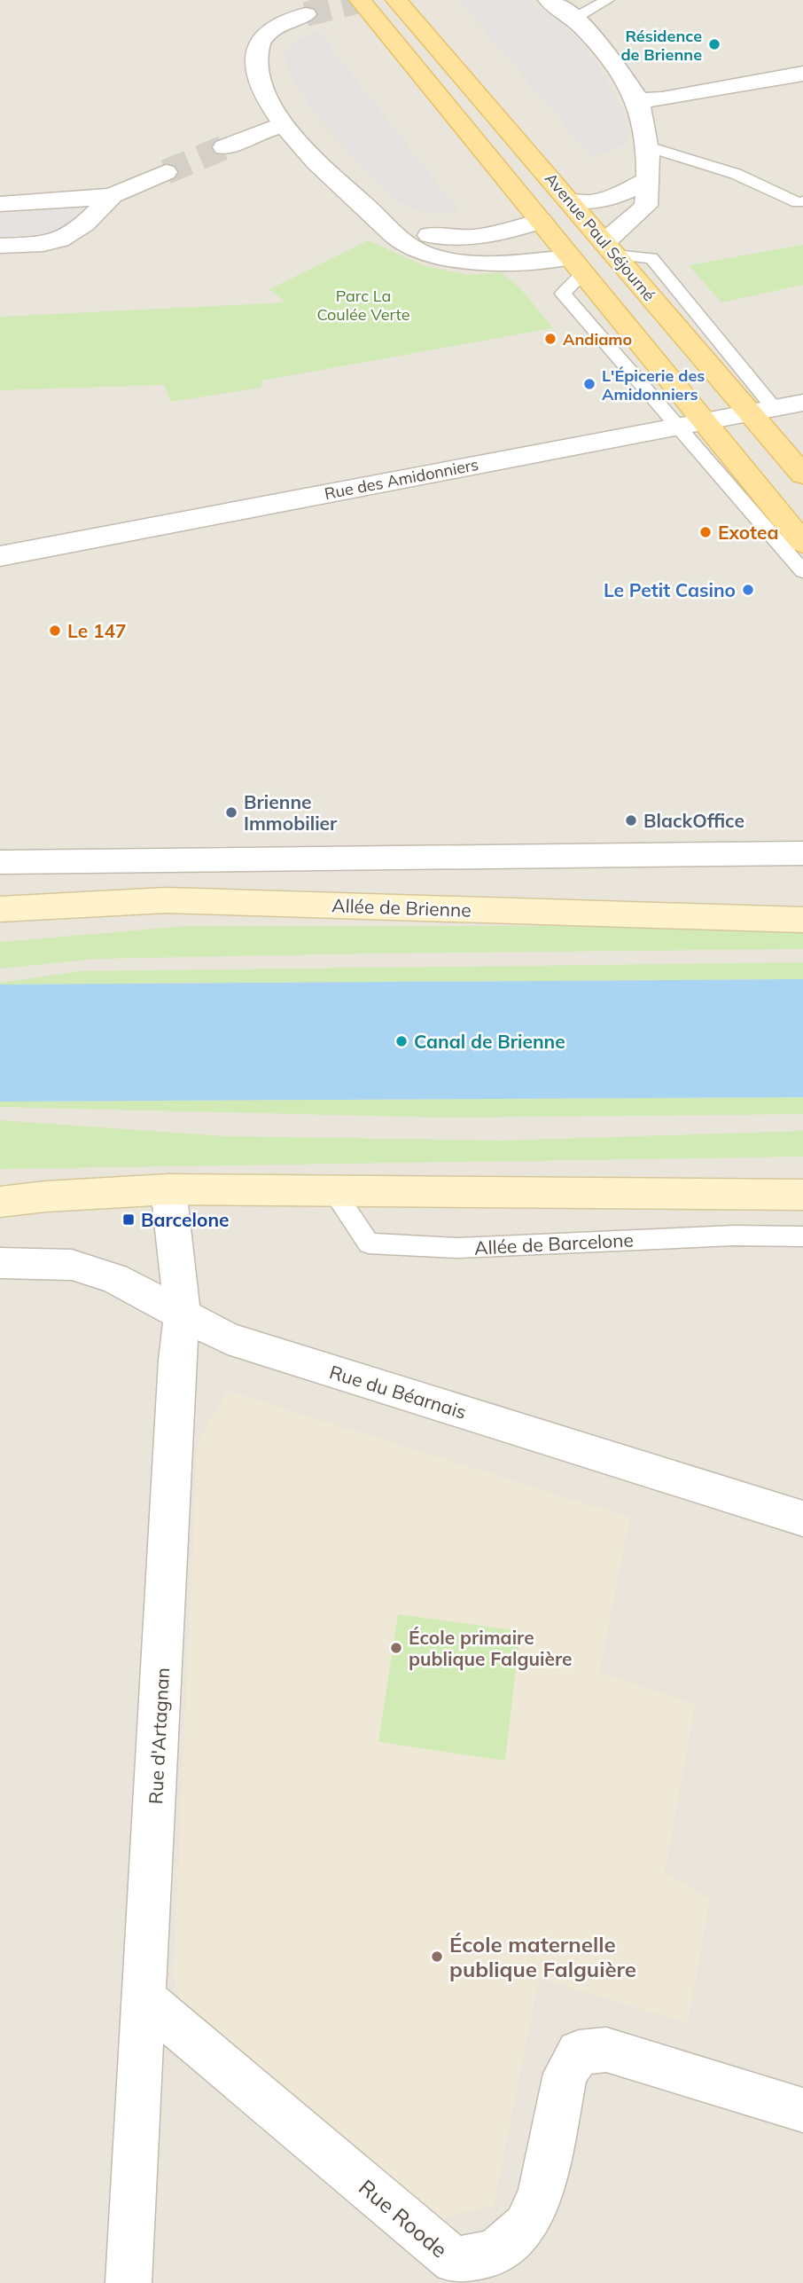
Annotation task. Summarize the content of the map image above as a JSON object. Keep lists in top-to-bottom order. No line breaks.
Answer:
{"streets":{"main road":["Avenue Paul Séjourné","Allée de Brienne"],"street":["Rue des Amidonniers","Rue du Béarnais","Rue d'Artagnan","Rue Roode"],"lane":["Allée de Barcelone"]},"crossings":[["Avenue Paul Séjourné","Rue des Amidonniers"],["Rue du Béarnais","Rue d'Artagnan"],["Rue d'Artagnan","Rue Roode"]],"parks":["Parc La Coulée Verte"],"places":{"other":["Résidence de Brienne","Andiamo","L'Épicerie des Amidonniers","Exotea","Le Petit Casino","Le 147","Brienne Immobilier","BlackOffice","Canal de Brienne","École primaire publique Falguière","École maternelle publique Falguière"],"transit":["Barcelone"]}}
